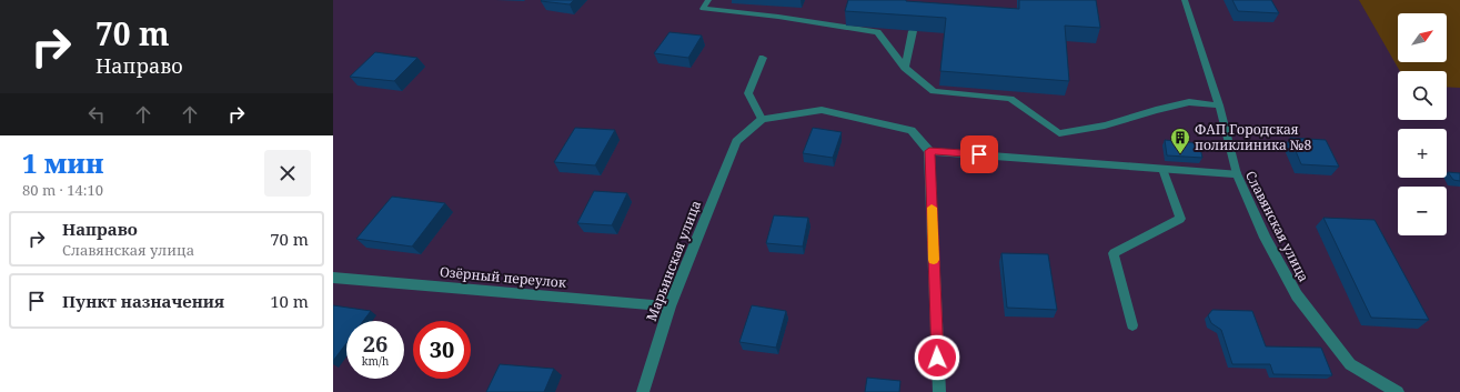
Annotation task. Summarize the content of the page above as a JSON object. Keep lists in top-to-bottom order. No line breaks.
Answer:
{"streets":{"street":["Славянская улица","Марьинская улица","Озёрный переулок"]},"crossings":[["Марьинская улица","Озёрный переулок"]],"places":{"building":["ФАП Городская поликлиника №8"]},"north":"top right","page":{"turn":["70 m","Направо"],"map_buttons":["+","−"],"heading":["1 мин","80 m · 14:10"],"list":[{"name":"Направо","note":"Славянская улица","value":"70 m"},{"name":"Пункт назначения","value":"10 m"}],"speed":"26 km/h","limit":"30"}}
